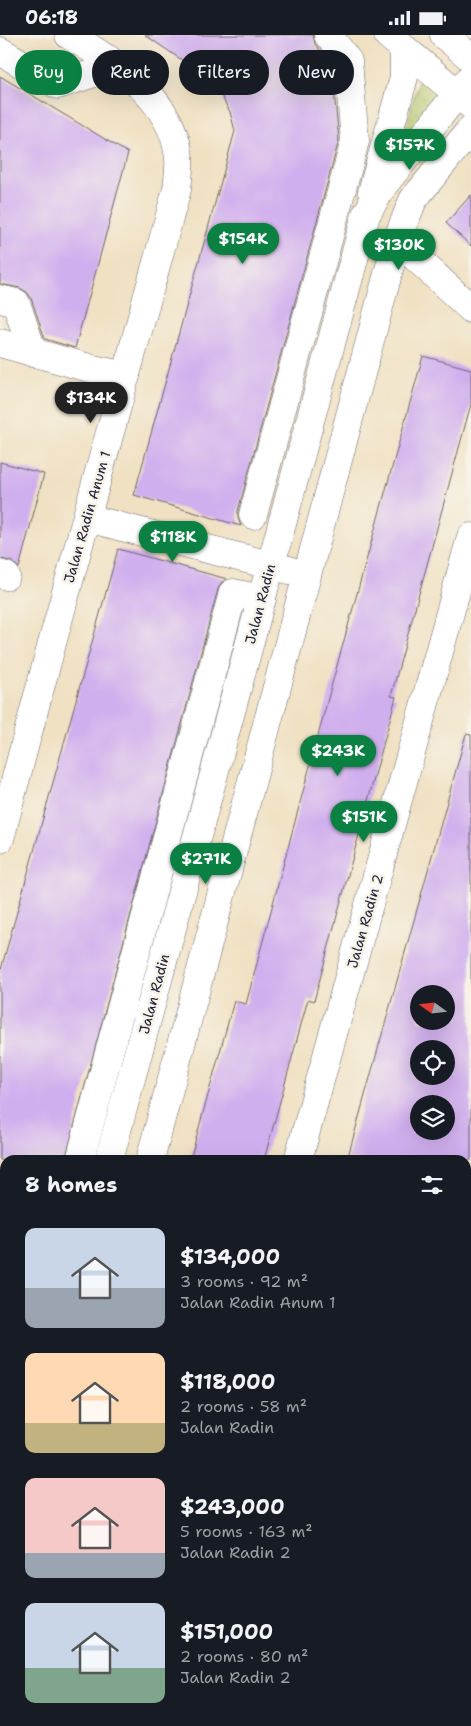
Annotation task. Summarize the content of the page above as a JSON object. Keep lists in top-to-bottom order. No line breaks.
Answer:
{"streets":{"street":["Jalan Radin Anum 1","Jalan Radin","Jalan Radin 2"]},"north":"left","page":{"status":"06:18","chip":["Buy","Rent","Filters","New"],"price":["$157K","$154K","$130K","$134K","$118K","$243K","$151K","$271K"],"heading":"8 homes","list":[{"name":"$134,000","note":"3 rooms · 92 m² · Jalan Radin Anum 1"},{"name":"$118,000","note":"2 rooms · 58 m² · Jalan Radin"},{"name":"$243,000","note":"5 rooms · 163 m² · Jalan Radin 2"},{"name":"$151,000","note":"2 rooms · 80 m² · Jalan Radin 2"}]}}
